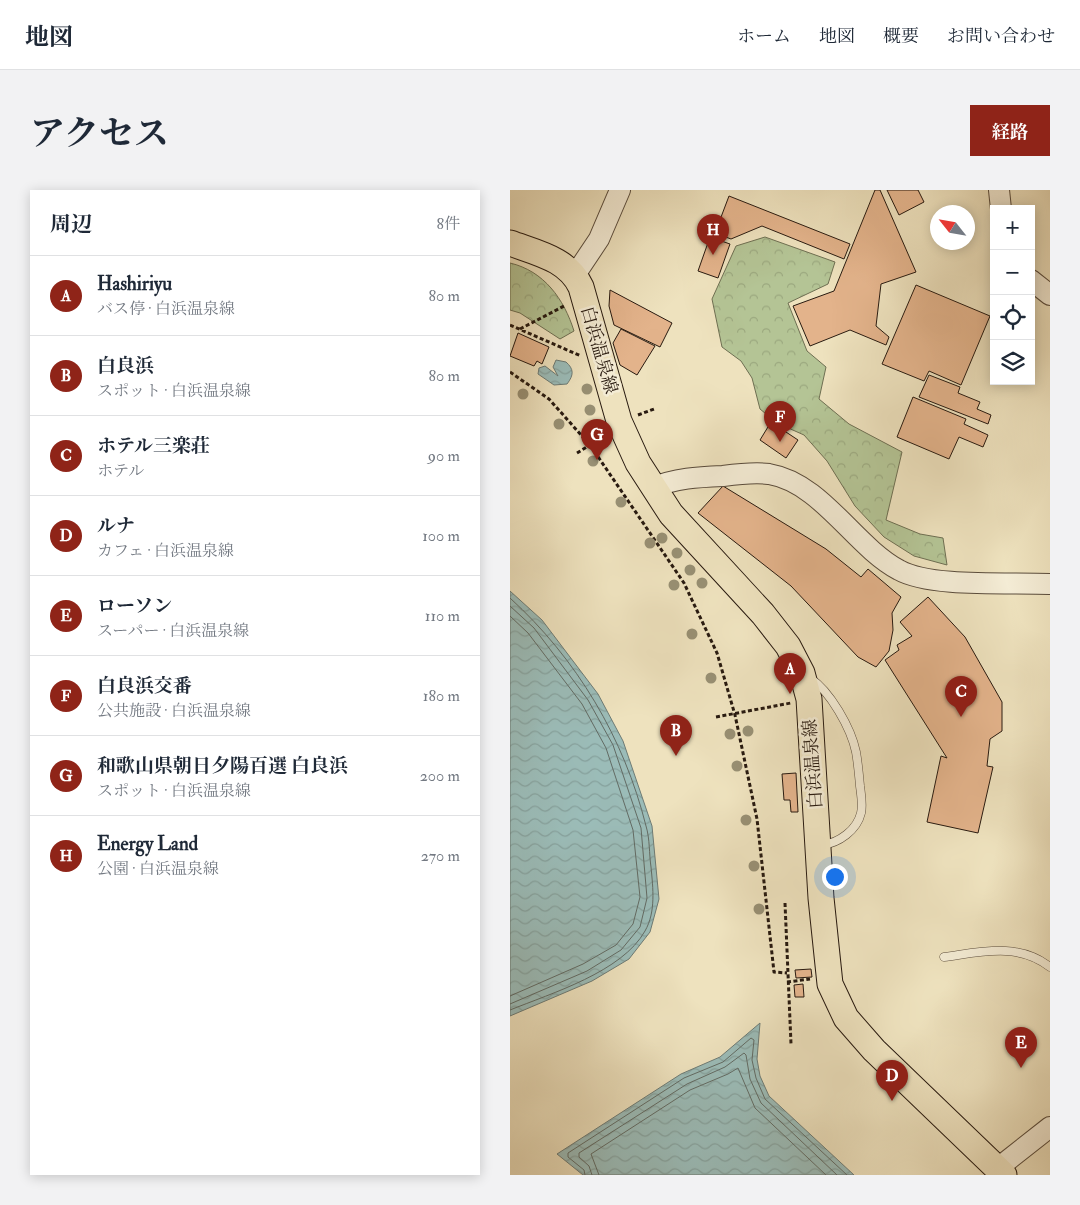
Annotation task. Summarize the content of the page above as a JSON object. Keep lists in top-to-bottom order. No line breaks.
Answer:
{"streets":{"main road":["白浜温泉線"]},"north":"top left","page":{"header":"地図","nav":["ホーム","地図","概要","お問い合わせ"],"title":"アクセス","buttons":"経路","heading":["周辺","8件"],"map_buttons":["+","−"],"pins":["H","F","G","A","C","B","E","D"],"list":[{"mark":"A","name":"Hashiriyu","note":"バス停 · 白浜温泉線","value":"80 m"},{"mark":"B","name":"白良浜","note":"スポット · 白浜温泉線","value":"80 m"},{"mark":"C","name":"ホテル三楽荘","note":"ホテル","value":"90 m"},{"mark":"D","name":"ルナ","note":"カフェ · 白浜温泉線","value":"100 m"},{"mark":"E","name":"ローソン","note":"スーパー · 白浜温泉線","value":"110 m"},{"mark":"F","name":"白良浜交番","note":"公共施設 · 白浜温泉線","value":"180 m"},{"mark":"G","name":"和歌山県朝日夕陽百選 白良浜","note":"スポット · 白浜温泉線","value":"200 m"},{"mark":"H","name":"Energy Land","note":"公園 · 白浜温泉線","value":"270 m"}]}}
